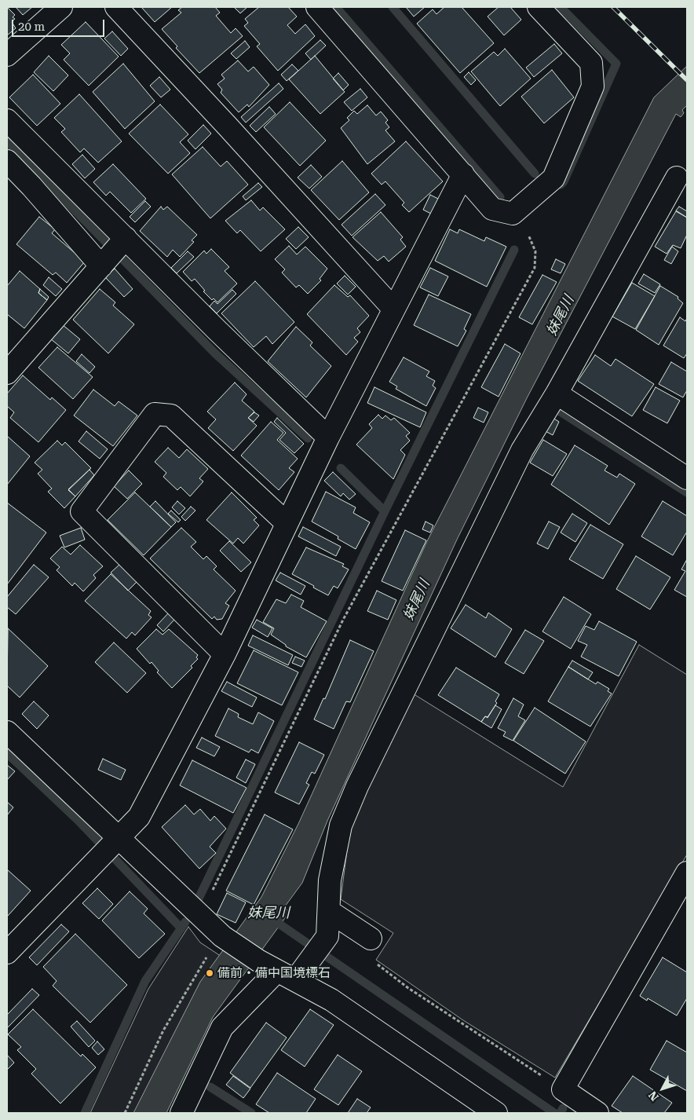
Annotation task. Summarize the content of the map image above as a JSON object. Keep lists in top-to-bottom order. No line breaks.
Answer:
{"water":["妹尾川"],"places":["備前・備中国境標石"],"scale_bar":"20 m","north":"bottom left"}
